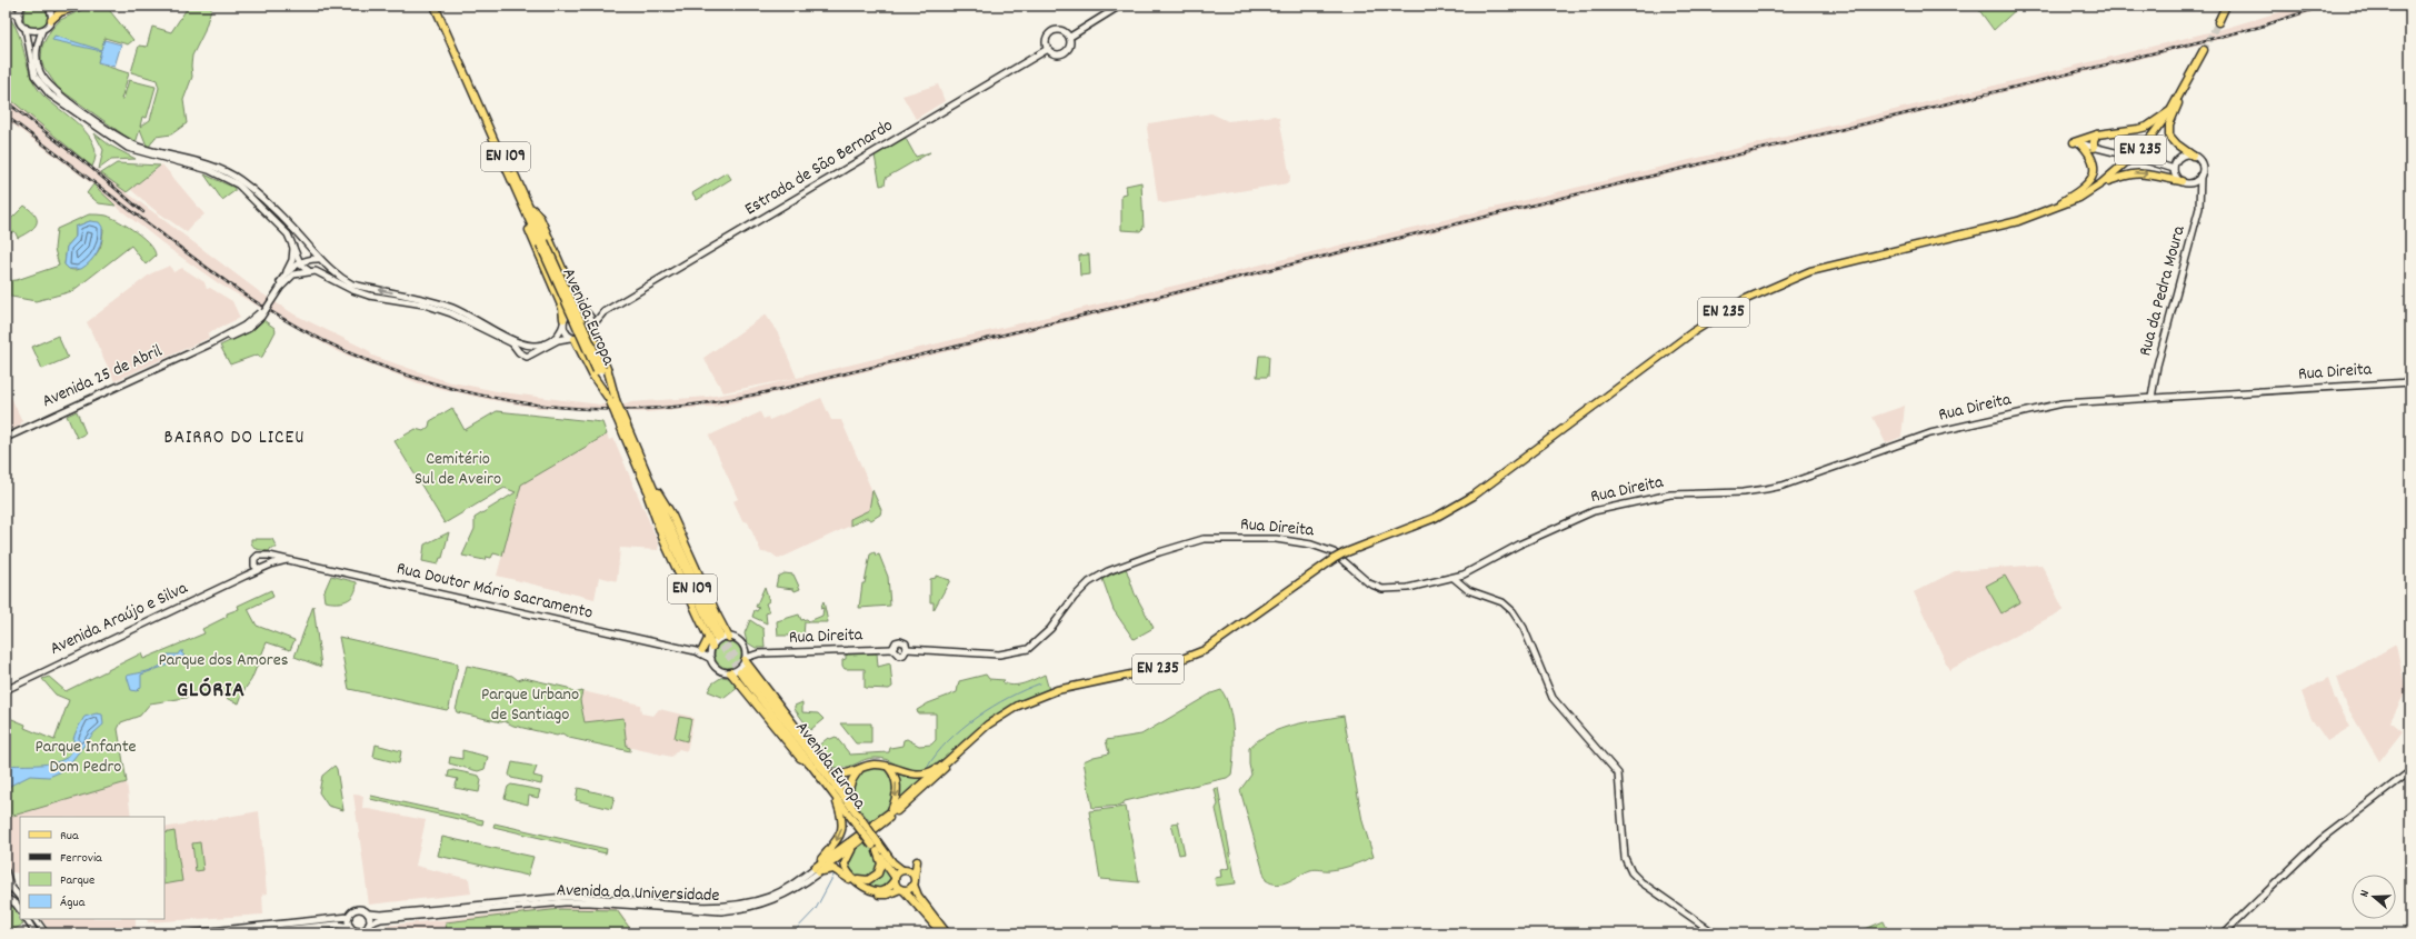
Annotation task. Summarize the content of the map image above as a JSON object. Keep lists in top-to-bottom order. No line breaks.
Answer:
{"streets":{"main road":["EN 235","EN 109","Estrada de São Bernardo","Rua da Pedra Moura","Avenida Europa","Rua Direita","Avenida 25 de Abril","Rua Doutor Mário Sacramento","Avenida Araújo e Silva","Avenida da Universidade"]},"crossings":[["EN 235","Avenida da Universidade"],["Rua da Pedra Moura","Rua Direita"],["Rua Doutor Mário Sacramento","Avenida Araújo e Silva"]],"districts":["BAIRRO DO LICEU","GLÓRIA"],"parks":["Cemitério Sul de Aveiro","Parque dos Amores","Parque Urbano de Santiago","Parque Infante Dom Pedro"],"legend":["Rua","Ferrovia","Parque","Água"],"north":"left"}
